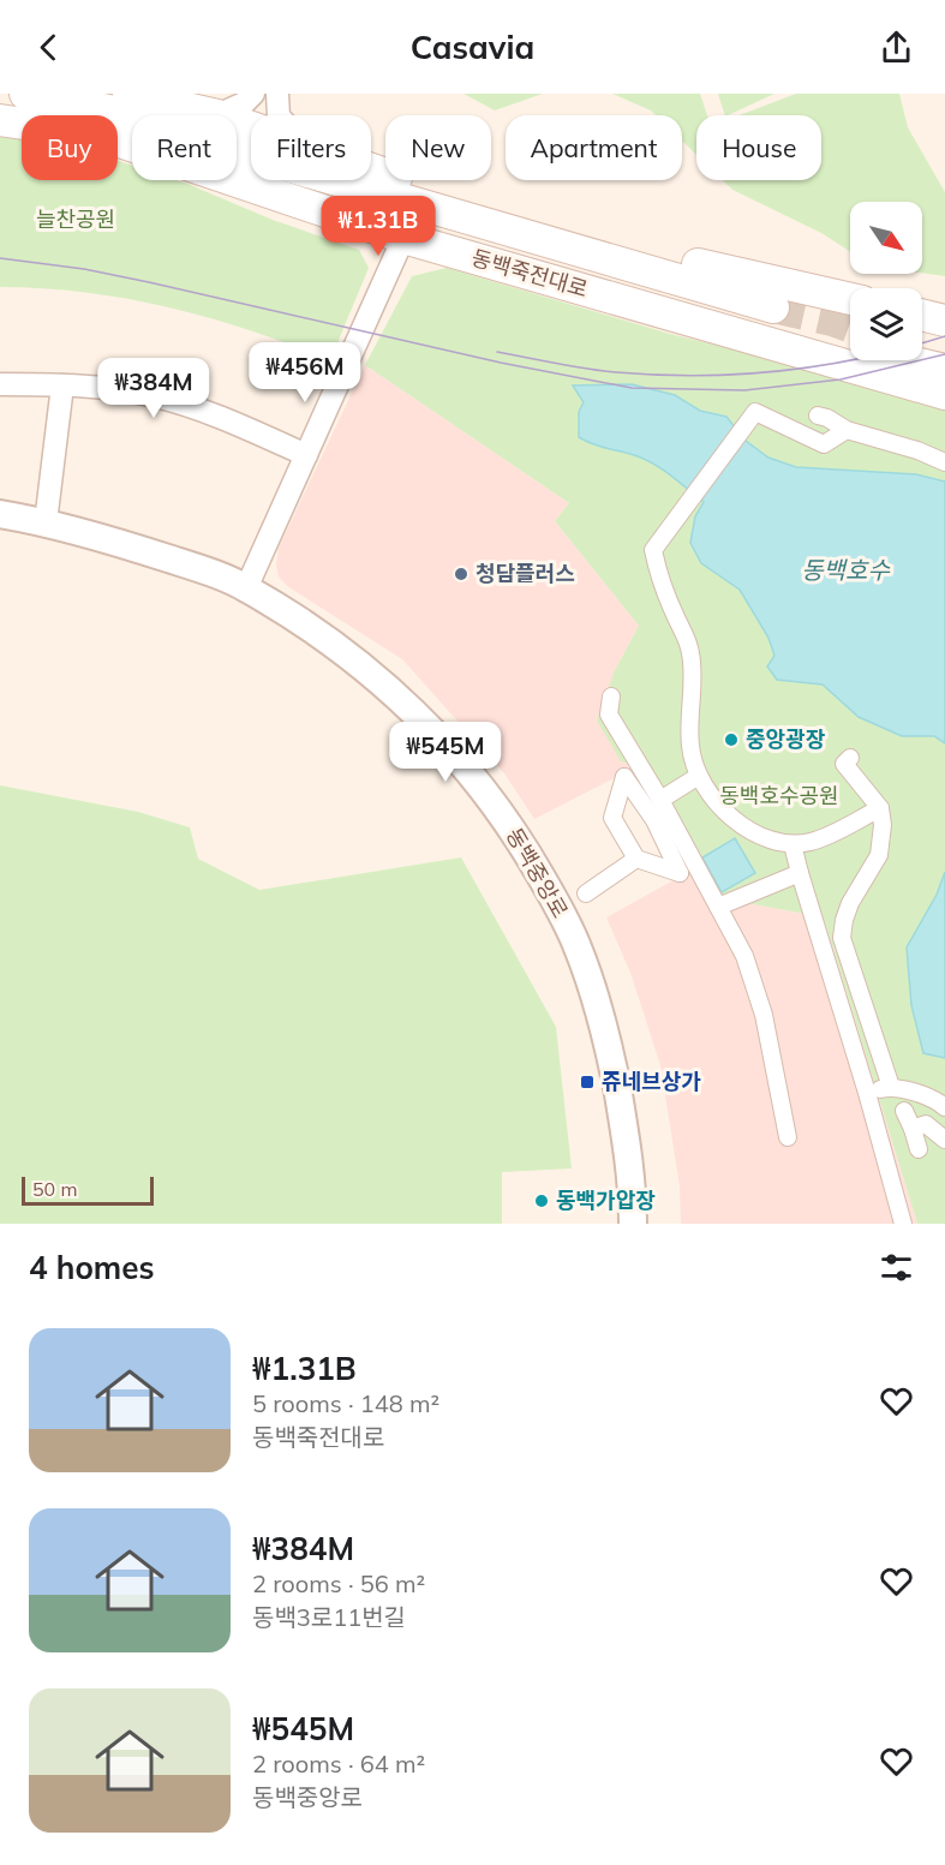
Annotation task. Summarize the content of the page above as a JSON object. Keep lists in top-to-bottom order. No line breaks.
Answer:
{"streets":{"main road":["동백죽전대로"],"street":["동백중앙로"]},"water":["동백호수"],"parks":["늘찬공원","동백호수공원"],"places":{"other":["청담플러스","중앙광장","동백가압장"],"transit":["쥬네브상가"]},"scale_bar":"50 m","north":"bottom right","page":{"header":"Casavia","chip":["Buy","Rent","Filters","New","Apartment","House"],"price":["₩1.31B","₩456M","₩384M","₩545M"],"scale":"50 m","heading":"4 homes","list":[{"name":"₩1.31B","note":"5 rooms · 148 m² · 동백죽전대로"},{"name":"₩384M","note":"2 rooms · 56 m² · 동백3로11번길"},{"name":"₩545M","note":"2 rooms · 64 m² · 동백중앙로"}]}}
